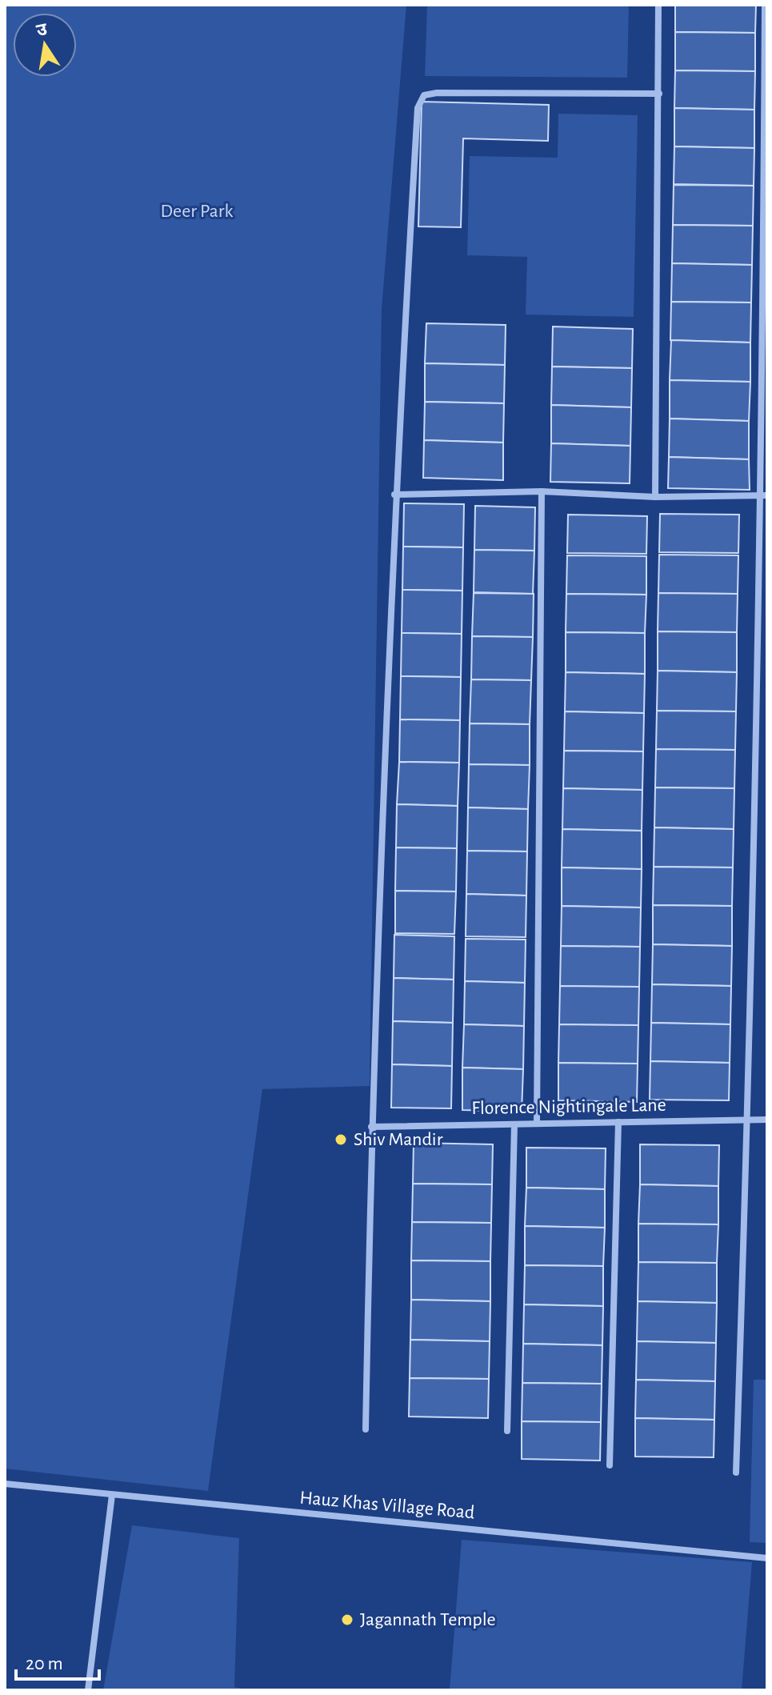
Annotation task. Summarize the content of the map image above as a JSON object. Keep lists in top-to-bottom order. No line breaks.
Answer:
{"streets":{"street":["Florence Nightingale Lane","Hauz Khas Village Road"]},"parks":["Deer Park"],"places":["Shiv Mandir","Jagannath Temple"],"scale_bar":"20 m","north":"top"}
